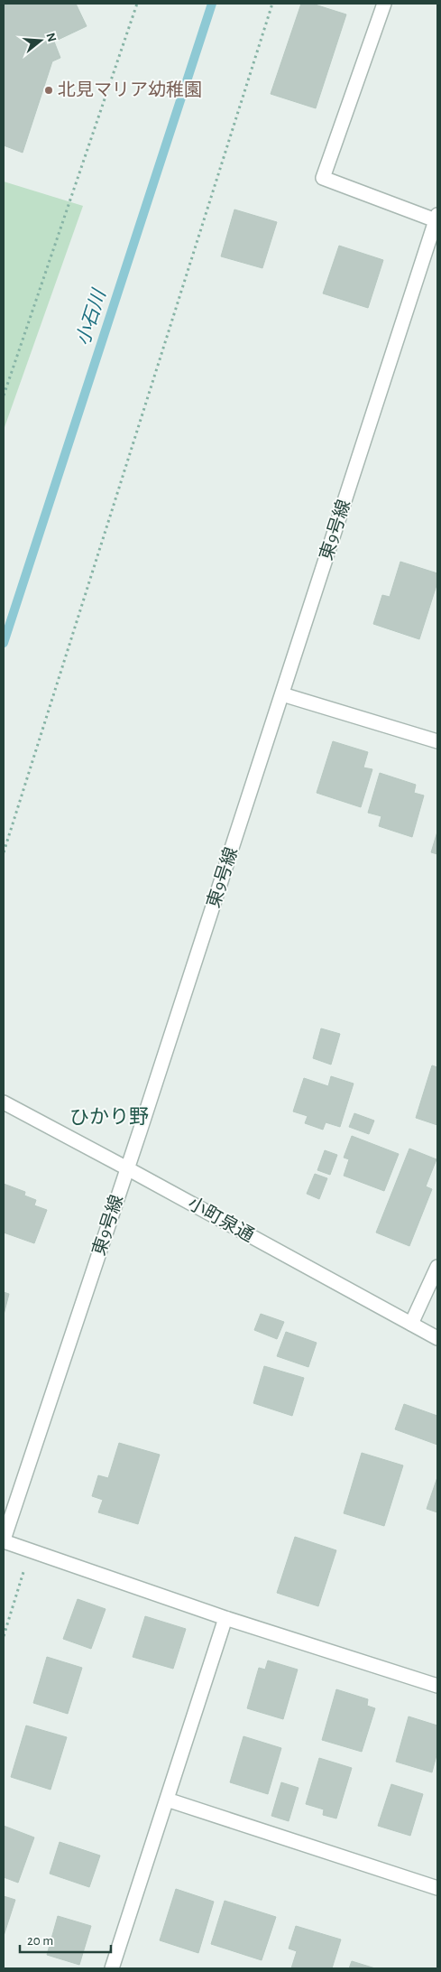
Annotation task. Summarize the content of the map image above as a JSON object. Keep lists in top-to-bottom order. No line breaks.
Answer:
{"streets":{"street":["東9号線","小町泉通"]},"crossings":[["東9号線","小町泉通"]],"districts":["ひかり野"],"water":["小石川"],"places":["北見マリア幼稚園"],"scale_bar":"20 m","north":"right"}
